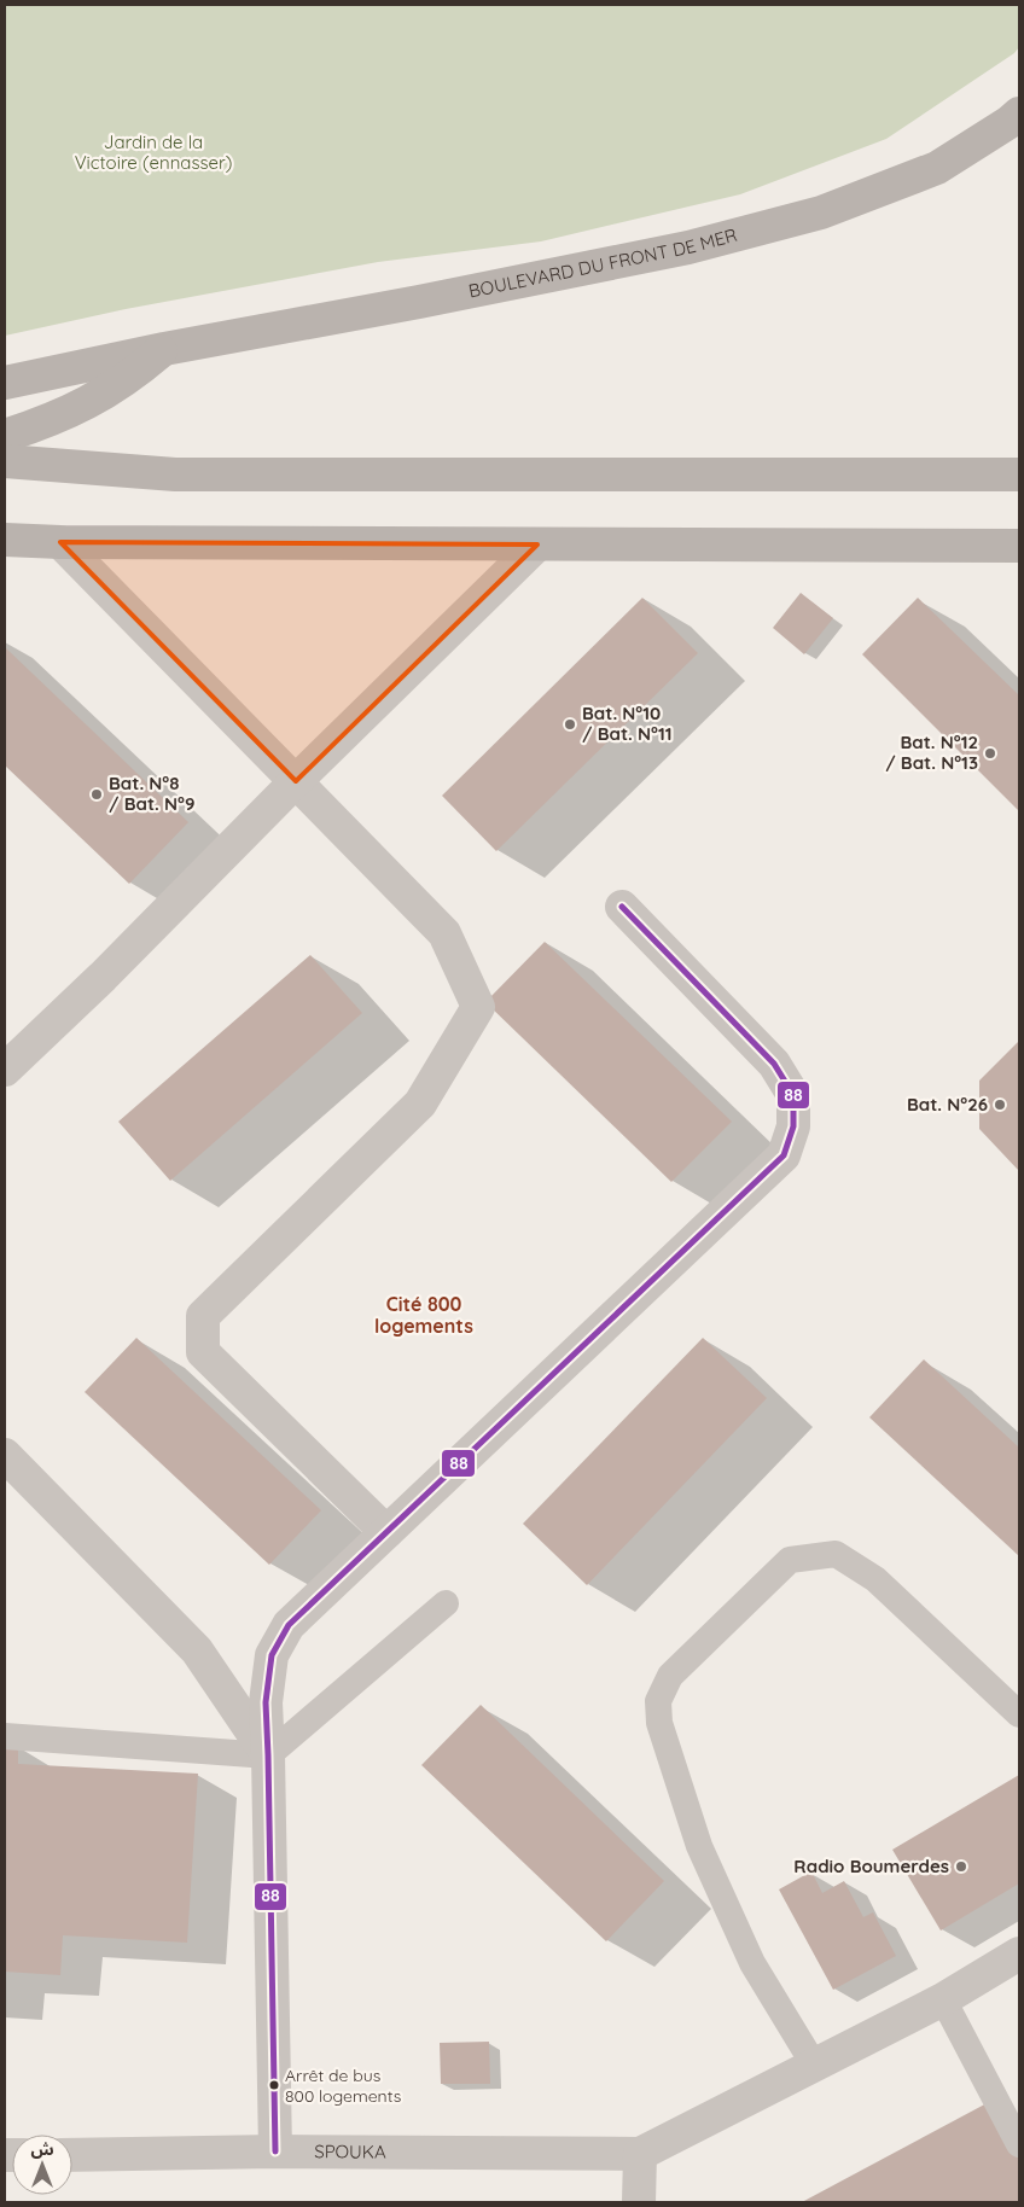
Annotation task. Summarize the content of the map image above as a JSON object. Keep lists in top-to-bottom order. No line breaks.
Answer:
{"streets":{"street":["BOULEVARD DU FRONT DE MER","SPOUKA"]},"districts":["Cité 800 logements"],"parks":["Jardin de la Victoire (ennasser)"],"places":["Bat. N°10 / Bat. N°11","Bat. N°12 / Bat. N°13","Bat. N°8 / Bat. N°9","Bat. N°26","Radio Boumerdes","Arrêt de bus 800 logements"],"lines":["transit line 88"],"north":"top"}
